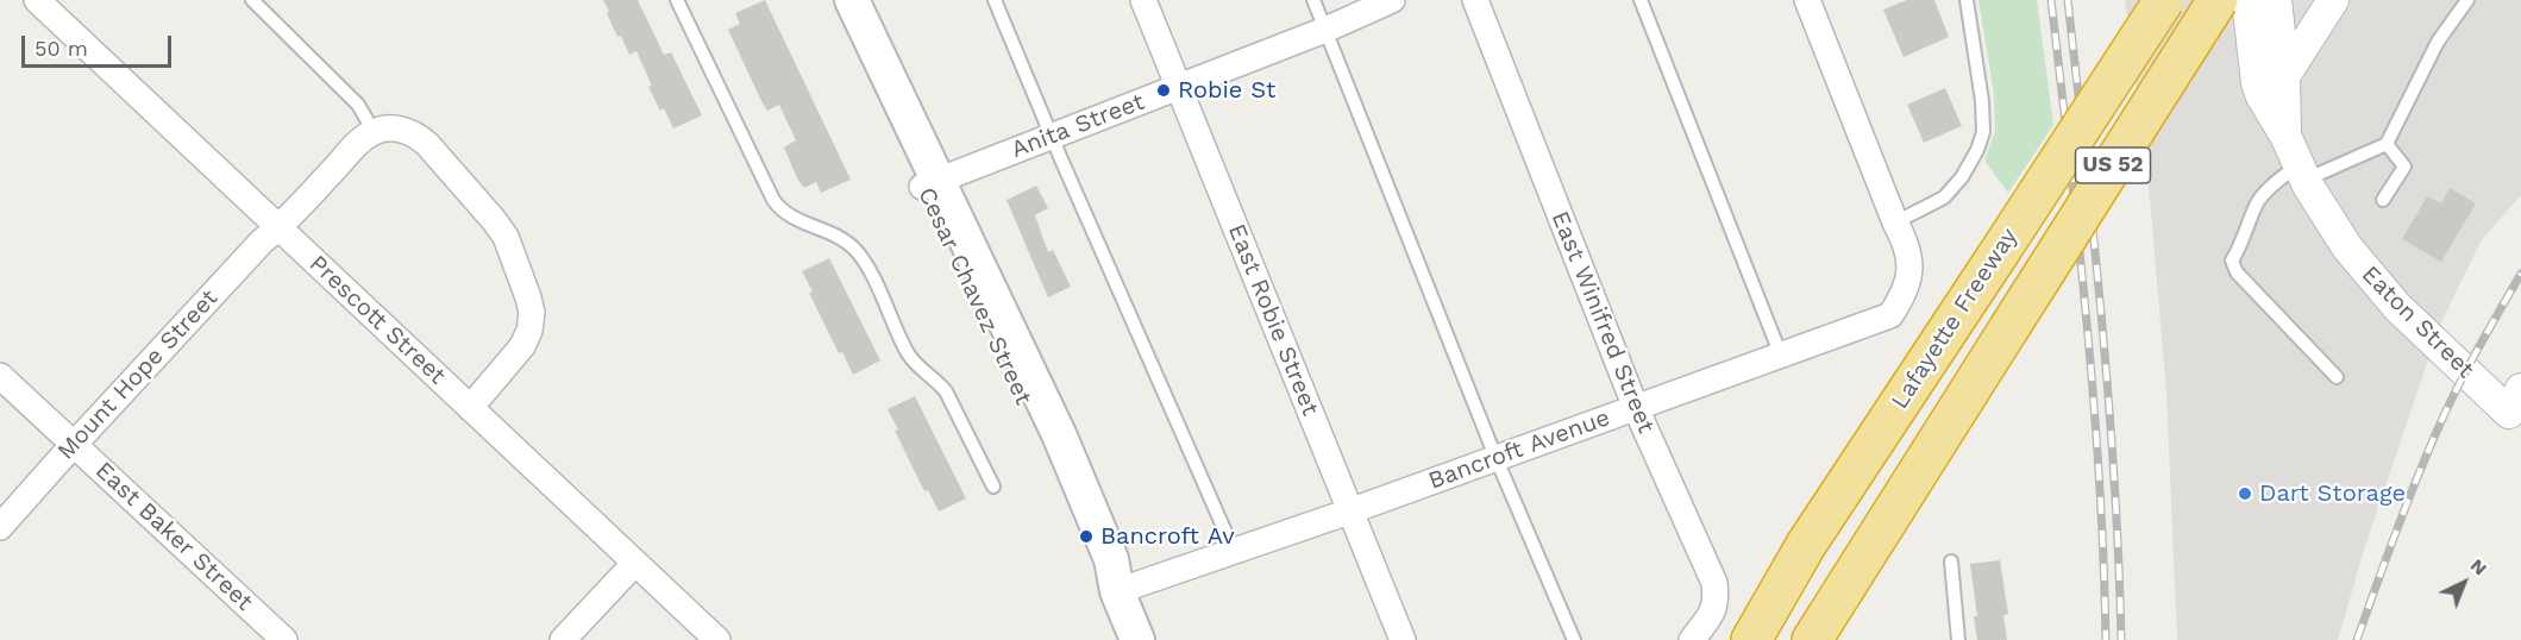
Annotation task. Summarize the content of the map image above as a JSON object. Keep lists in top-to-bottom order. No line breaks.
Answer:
{"streets":{"highway":["US 52","Lafayette Freeway"],"main road":["Cesar Chavez Street"],"street":["Anita Street","Prescott Street","East Robie Street","East Winifred Street","Eaton Street","Mount Hope Street","Bancroft Avenue","East Baker Street"]},"crossings":[["Anita Street","Cesar Chavez Street"],["Anita Street","East Robie Street"],["Cesar Chavez Street","Bancroft Avenue"],["Prescott Street","Mount Hope Street"],["East Robie Street","Bancroft Avenue"],["East Winifred Street","Bancroft Avenue"],["Mount Hope Street","East Baker Street"]],"places":["Robie St","Dart Storage","Bancroft Av"],"scale_bar":"50 m","north":"top right"}
